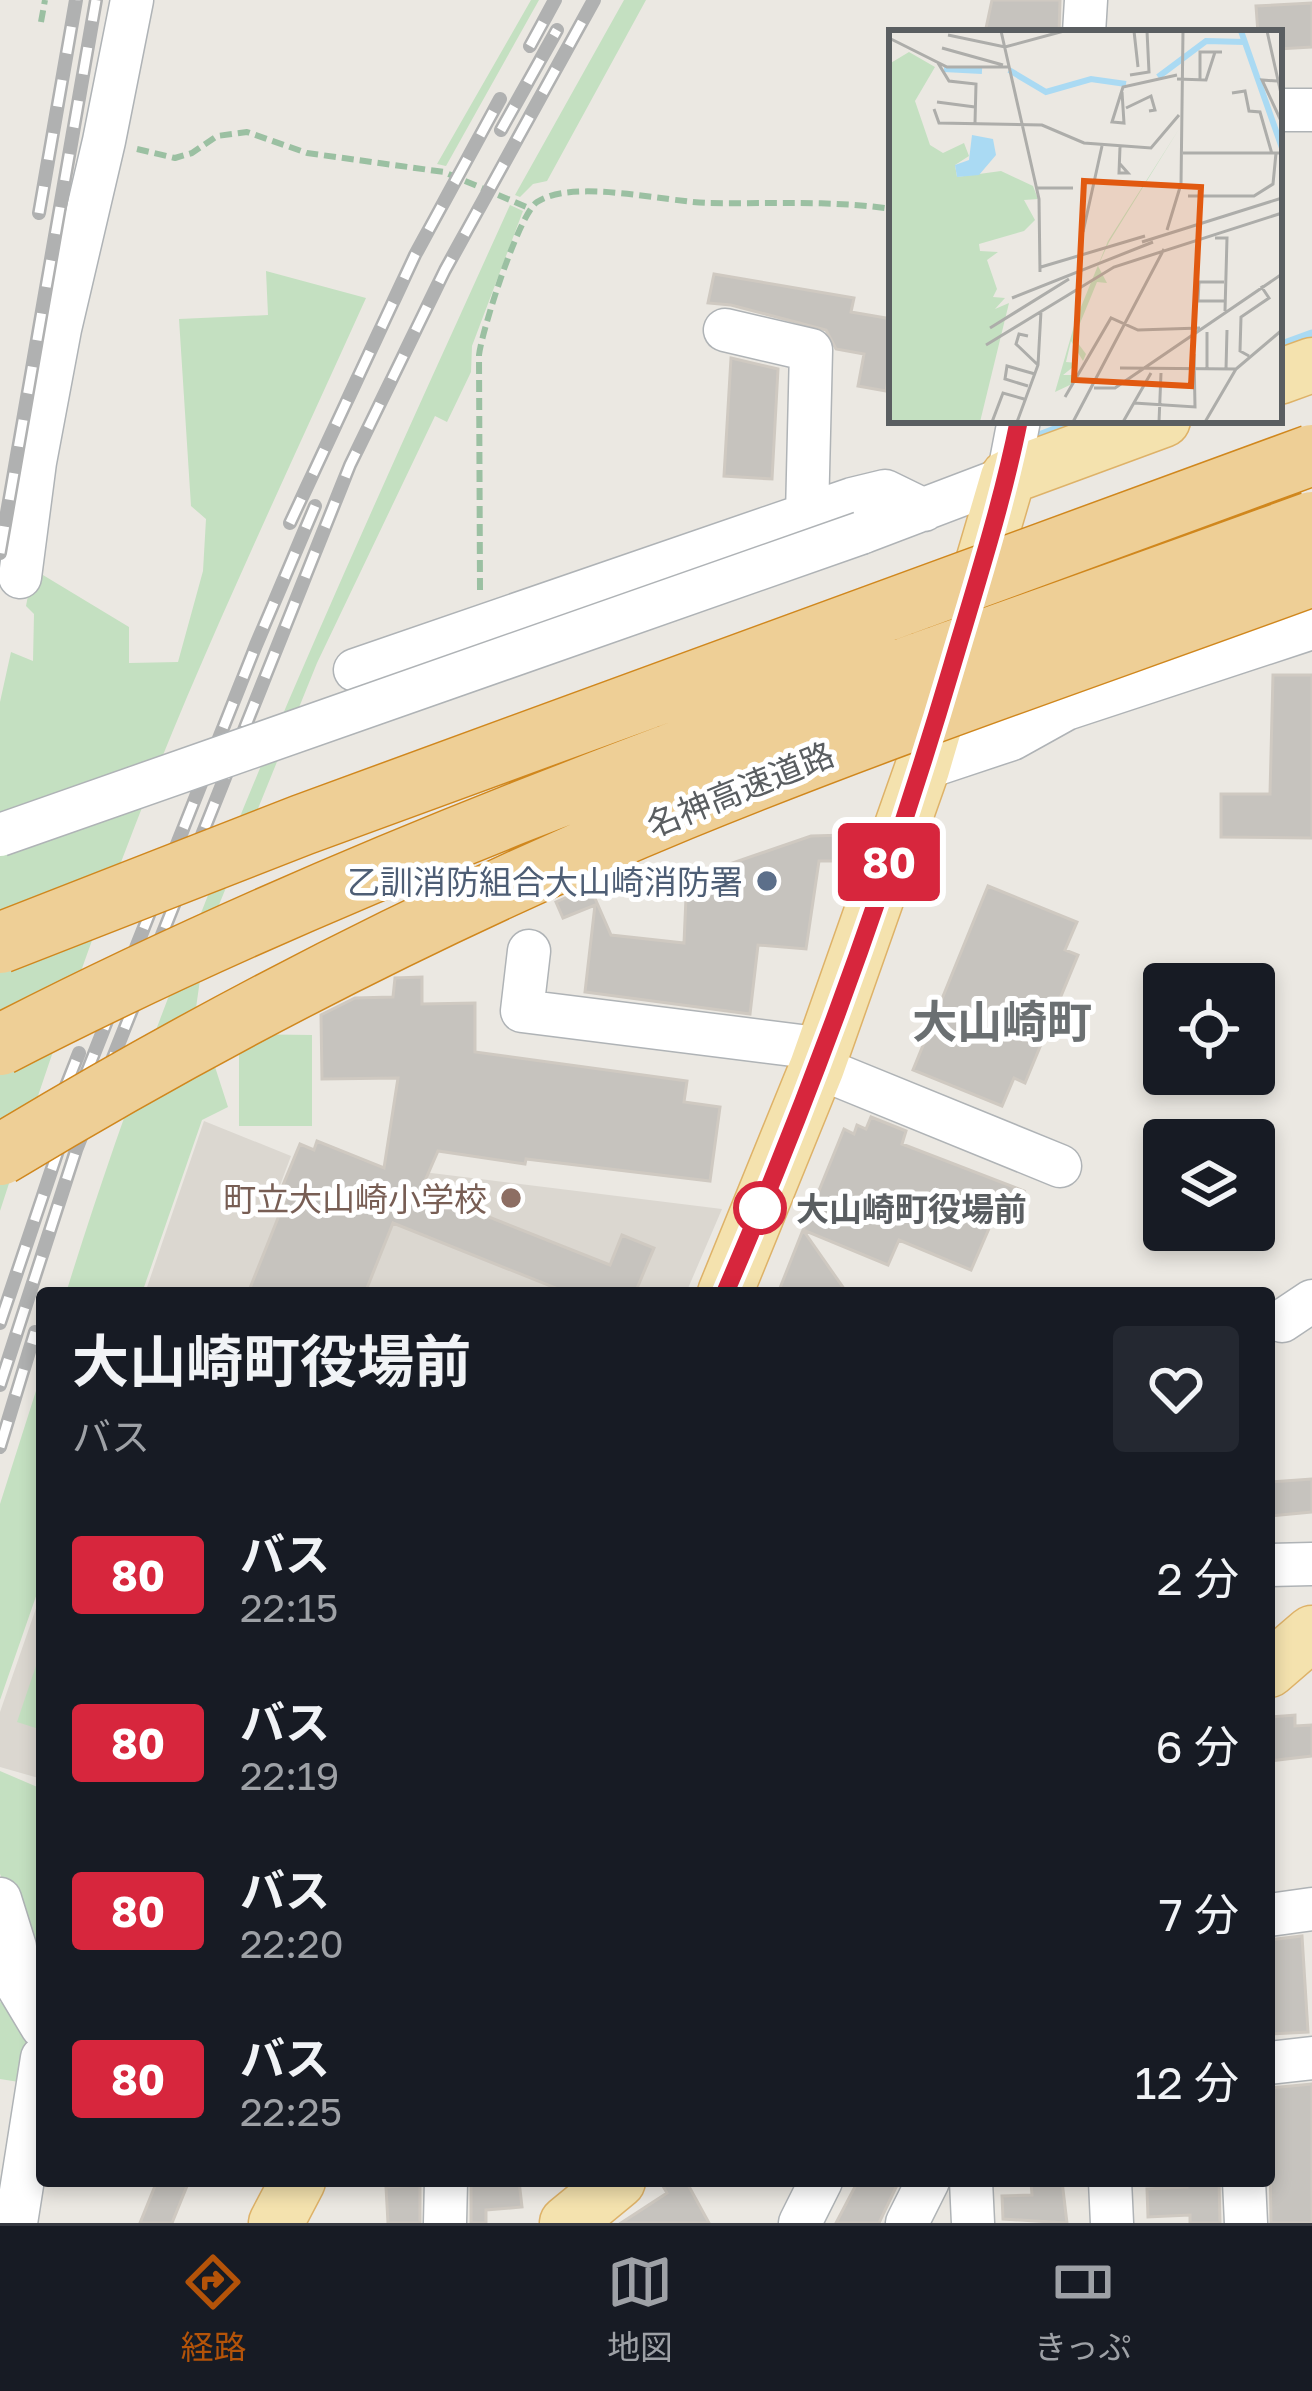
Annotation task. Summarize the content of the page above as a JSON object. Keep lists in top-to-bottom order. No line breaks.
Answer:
{"streets":{"highway":["名神高速道路"]},"districts":["大山崎町"],"places":["乙訓消防組合大山崎消防署","町立大山崎小学校","大山崎町役場前"],"lines":["bus line 80"],"page":{"on_map":"80","heading":["大山崎町役場前","バス"],"list":[{"mark":"80","name":"バス","note":"22:15","value":"2 分"},{"mark":"80","name":"バス","note":"22:19","value":"6 分"},{"mark":"80","name":"バス","note":"22:20","value":"7 分"},{"mark":"80","name":"バス","note":"22:25","value":"12 分"}],"tabs":["経路","地図","きっぷ"]}}
